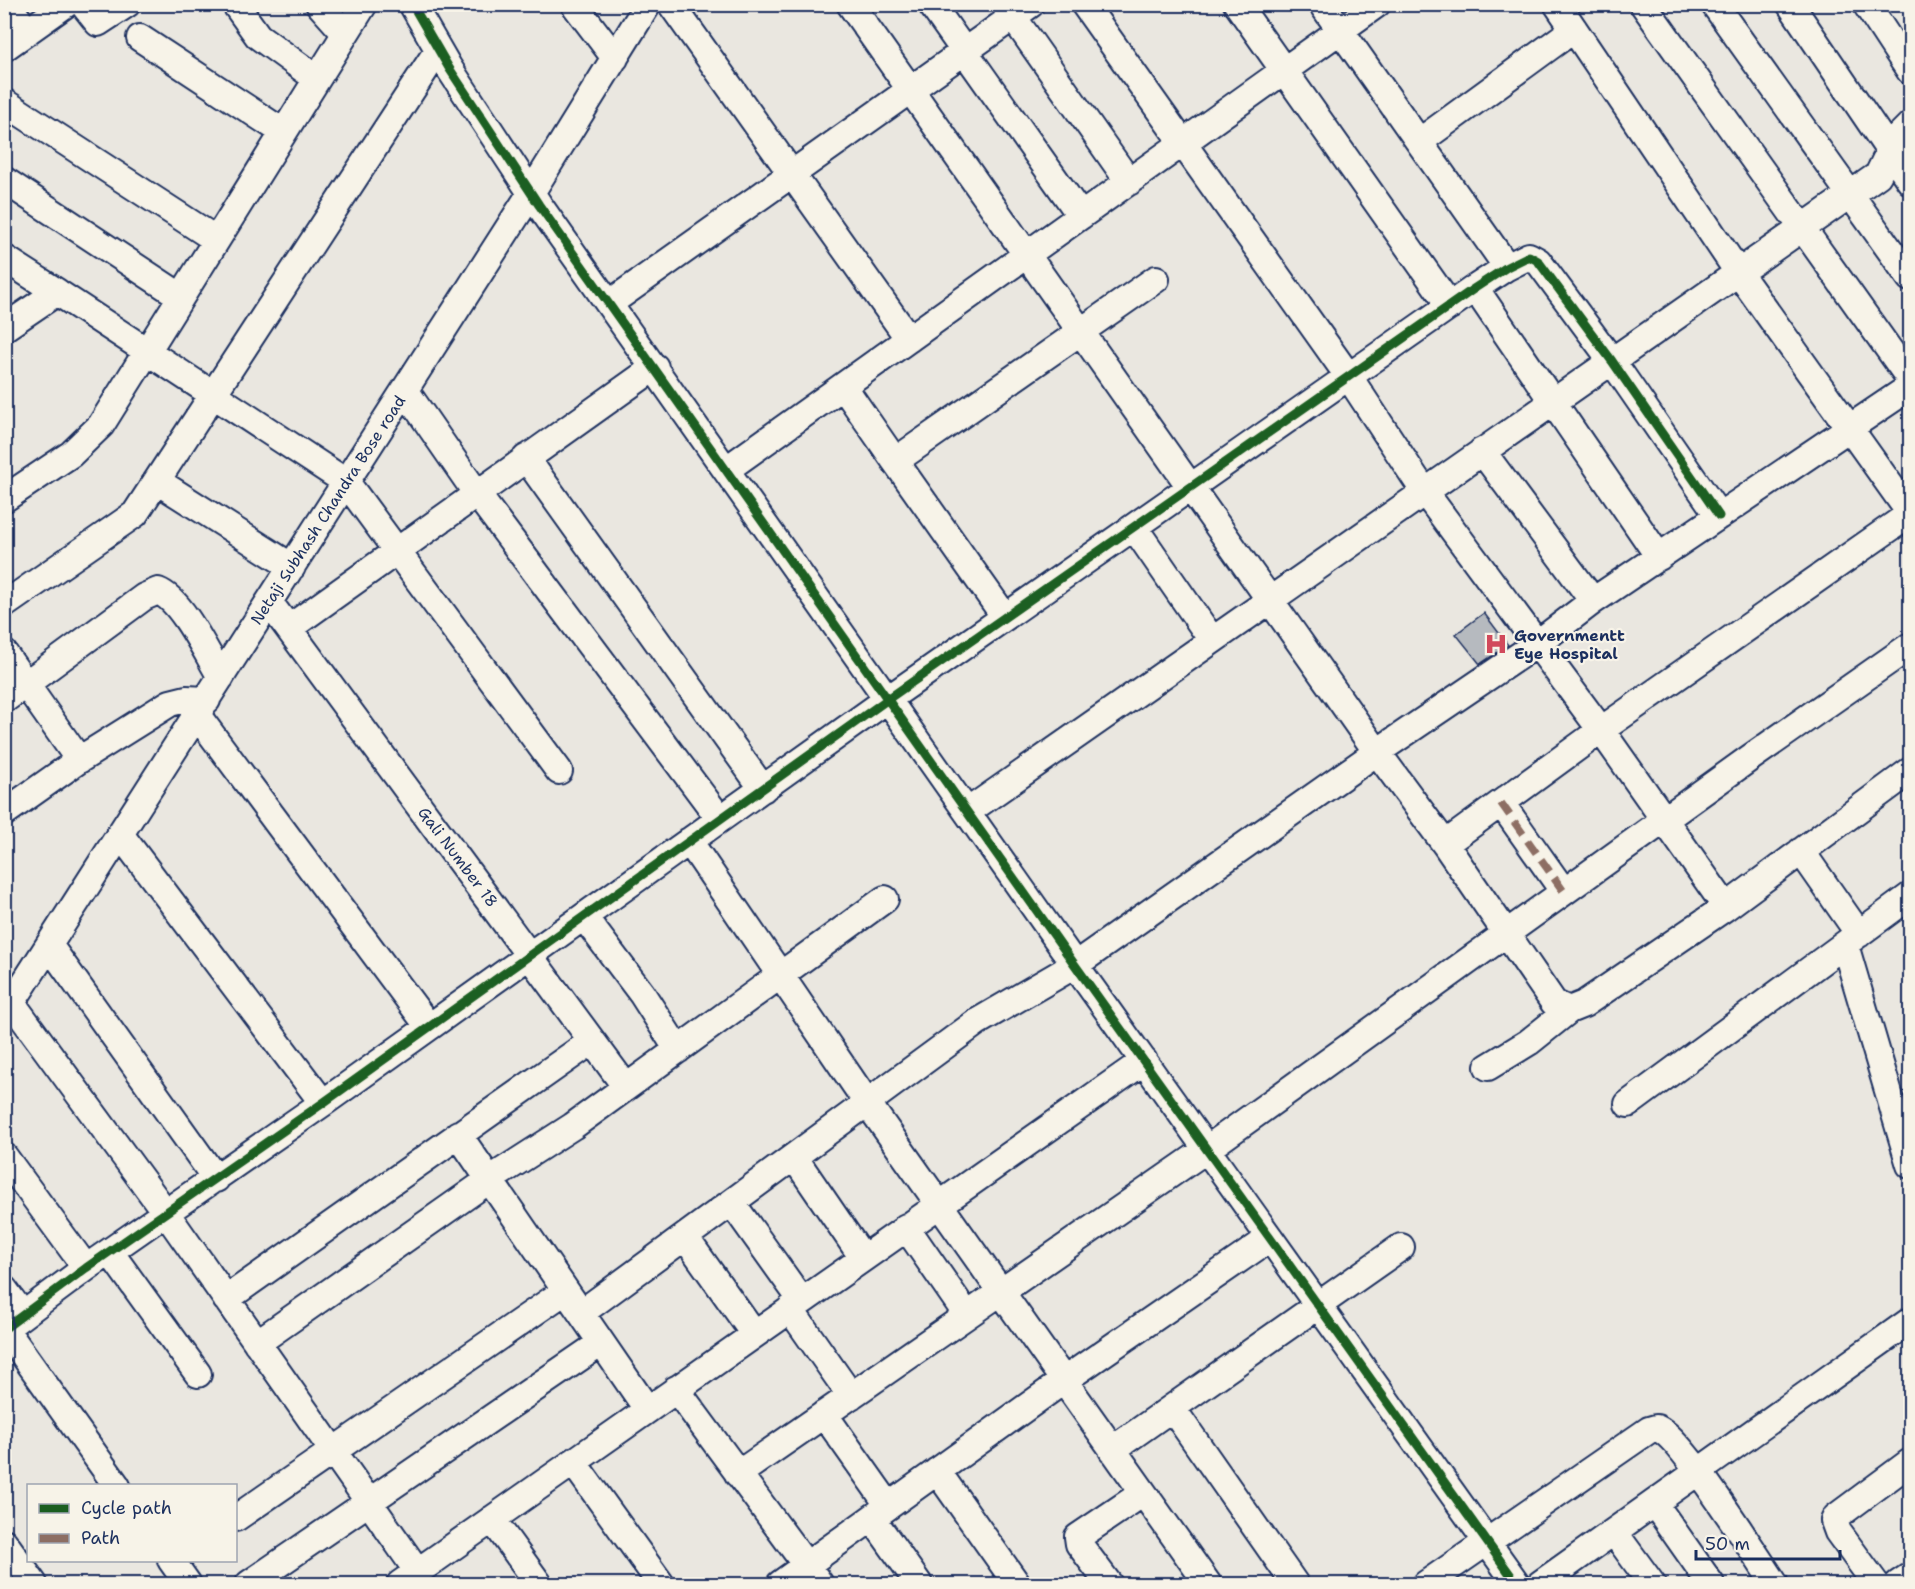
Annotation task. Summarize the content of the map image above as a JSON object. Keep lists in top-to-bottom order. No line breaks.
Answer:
{"streets":{"street":["Netaji Subhash Chandra Bose road","Gali Number 18"]},"crossings":[["Netaji Subhash Chandra Bose road","Gali Number 18"]],"places":{"hospital":["Governmentt Eye Hospital"]},"legend":["Cycle path","Path"],"scale_bar":"50 m"}
